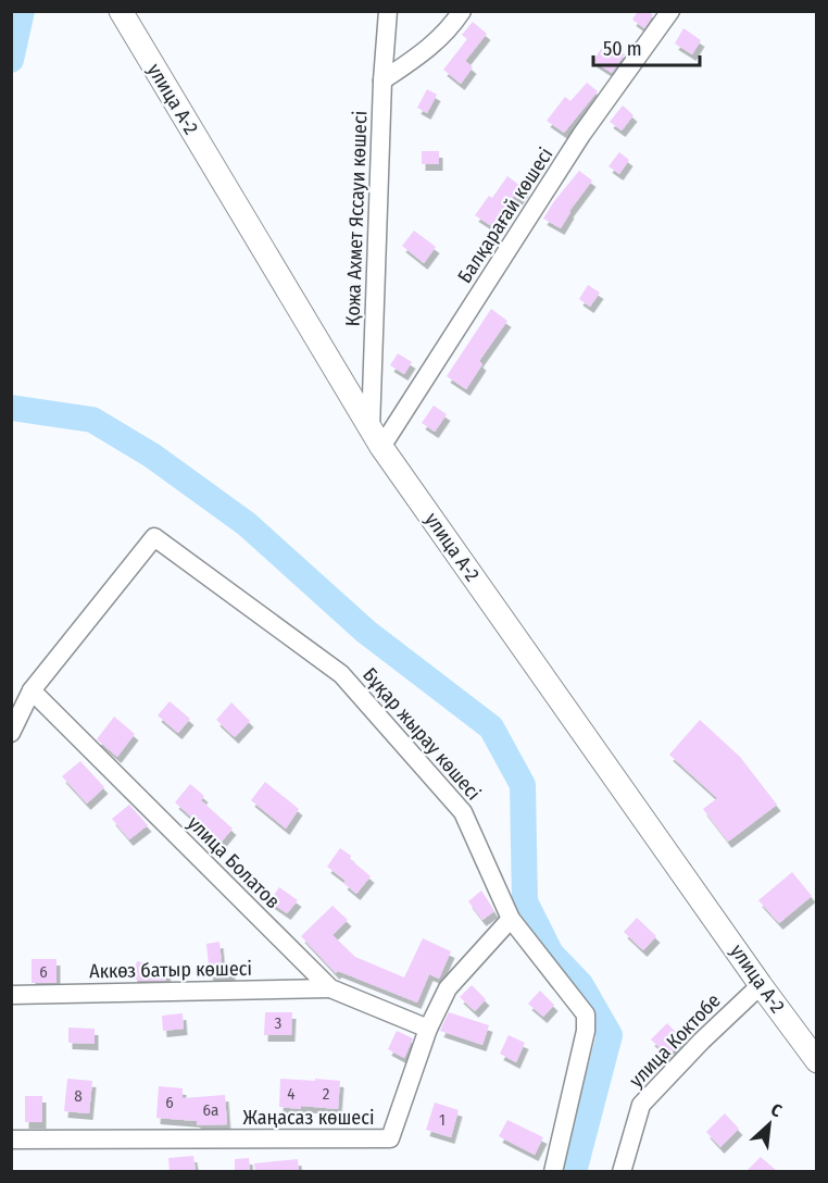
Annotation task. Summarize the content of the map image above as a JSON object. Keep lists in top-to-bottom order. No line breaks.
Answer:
{"streets":{"main road":["улица А-2"],"street":["Балқарағай көшесі","Қожа Ахмет Яссауи көшесі","Бұқар жырау көшесі","улица Болатов","Аккөз батыр көшесі","улица Коктобе","Жаңасаз көшесі"]},"crossings":[["улица А-2","Балқарағай көшесі"],["улица А-2","Қожа Ахмет Яссауи көшесі"],["улица А-2","улица Коктобе"],["Балқарағай көшесі","Қожа Ахмет Яссауи көшесі"],["Бұқар жырау көшесі","улица Болатов"],["Бұқар жырау көшесі","Жаңасаз көшесі"],["улица Болатов","Аккөз батыр көшесі"],["улица Болатов","Жаңасаз көшесі"]],"house_numbers":["6","3","4","2","8","6","6а","1"],"scale_bar":"50 m","north":"top right"}
